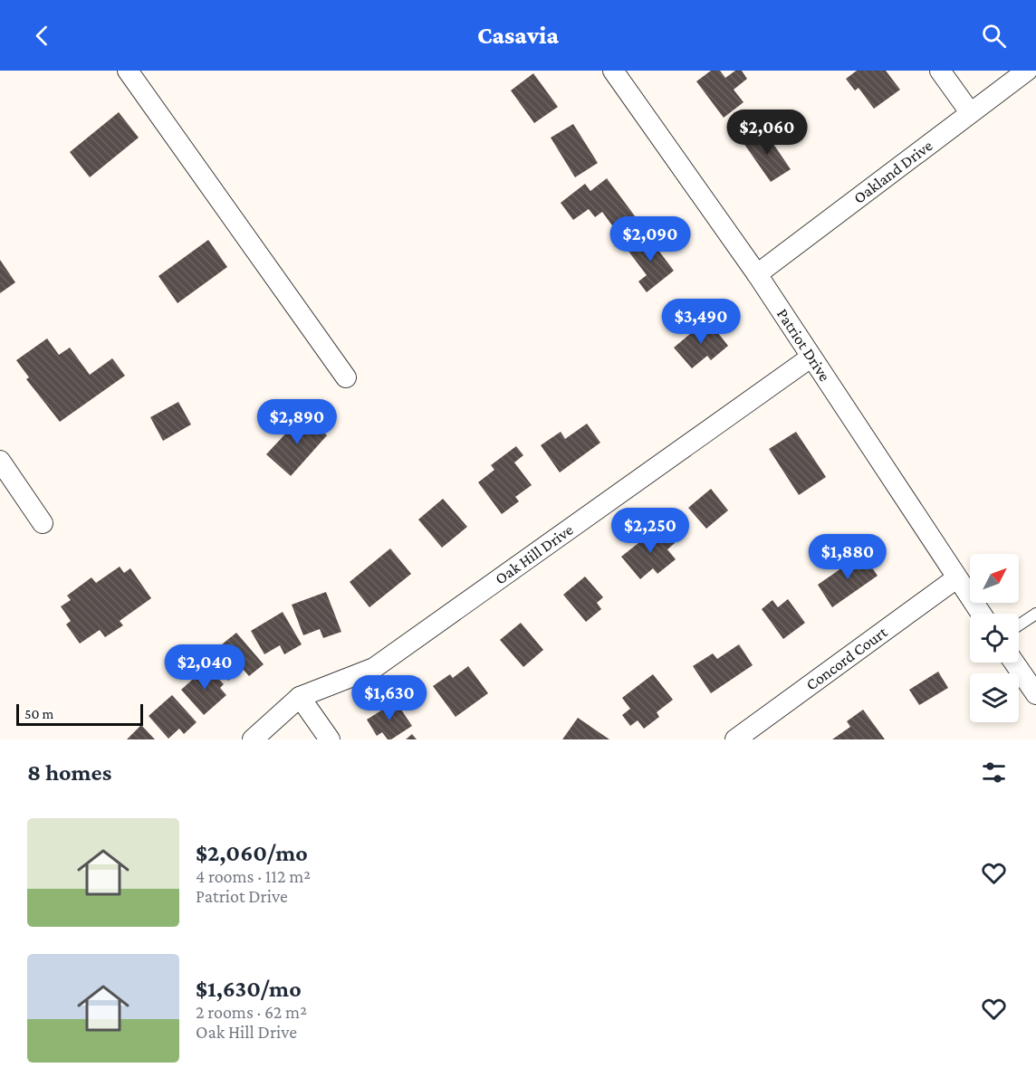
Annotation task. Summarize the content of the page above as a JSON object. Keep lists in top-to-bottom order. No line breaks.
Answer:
{"streets":{"street":["Oakland Drive","Patriot Drive","Oak Hill Drive","Concord Court"]},"crossings":[["Oakland Drive","Patriot Drive"],["Patriot Drive","Oak Hill Drive"],["Patriot Drive","Concord Court"]],"scale_bar":"50 m","north":"top right","page":{"header":"Casavia","price":["$2,060","$2,090","$3,490","$2,890","$2,250","$1,880","$2,040","$1,630"],"scale":"50 m","heading":"8 homes","list":[{"name":"$2,060/mo","note":"4 rooms · 112 m² · Patriot Drive"},{"name":"$1,630/mo","note":"2 rooms · 62 m² · Oak Hill Drive"}]}}
